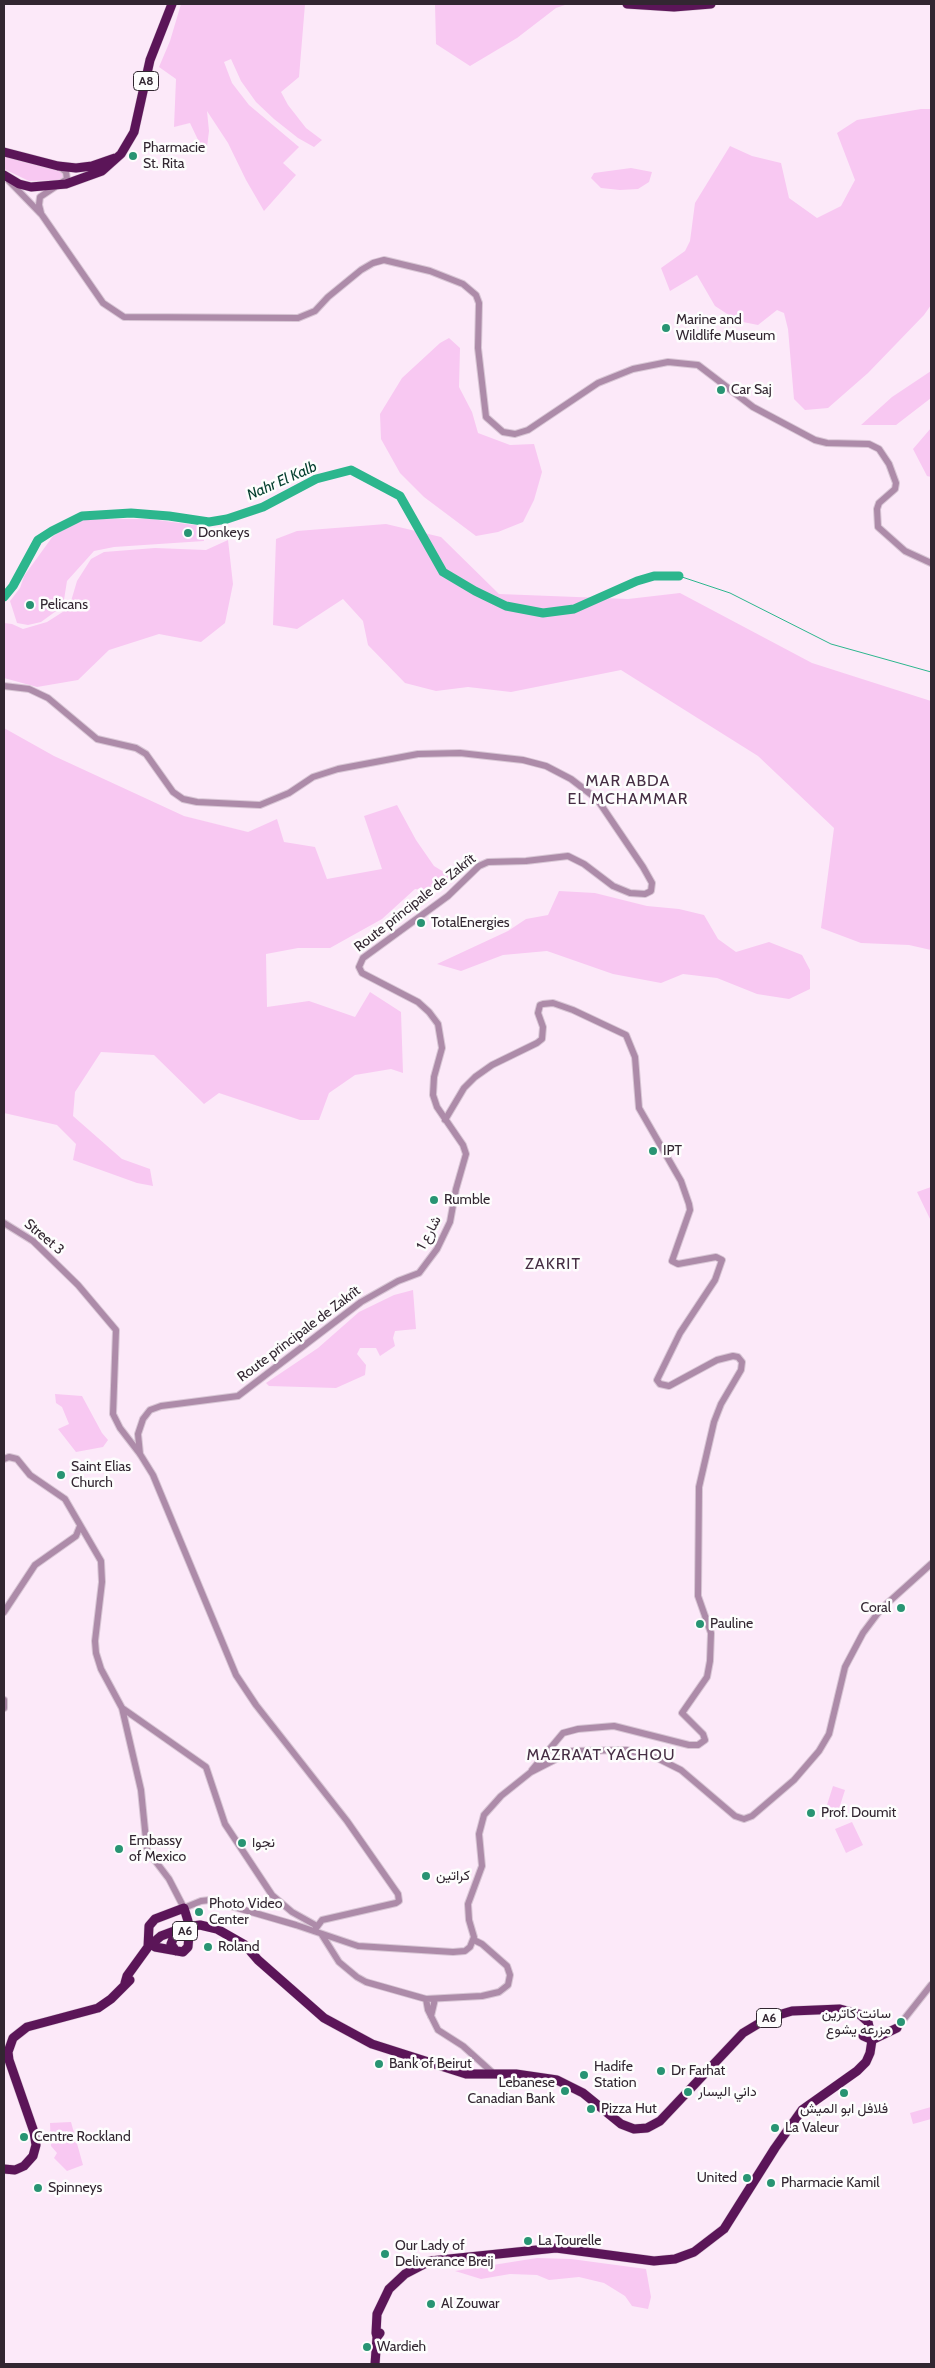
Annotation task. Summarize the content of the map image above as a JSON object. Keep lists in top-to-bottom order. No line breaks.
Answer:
{"streets":{"highway":["A8","A6"],"street":["Route principale de Zakrît","شارع 1","Street 3"]},"crossings":[["Route principale de Zakrît","شارع 1"],["Route principale de Zakrît","Street 3"]],"districts":["MAR ABDA EL MCHAMMAR","ZAKRIT","MAZRAAT YACHOU"],"water":["Nahr El Kalb"],"places":["Pharmacie St. Rita","Marine and Wildlife Museum","Car Saj","Donkeys","Pelicans","TotalEnergies","IPT","Rumble","Saint Elias Church","Coral","Pauline","Prof. Doumit","نجوا","Embassy of Mexico","كراتين","Photo Video Center","Roland","سانت كاترين مزرعه يشوع","Bank of Beirut","Dr Farhat","Hadife Station","Lebanese Canadian Bank","داني اليسار","فلافل ابو الميش","Pizza Hut","La Valeur","Centre Rockland","United","Pharmacie Kamil","Spinneys","La Tourelle","Our Lady of Deliverance Breij","Al Zouwar","Wardieh"]}
